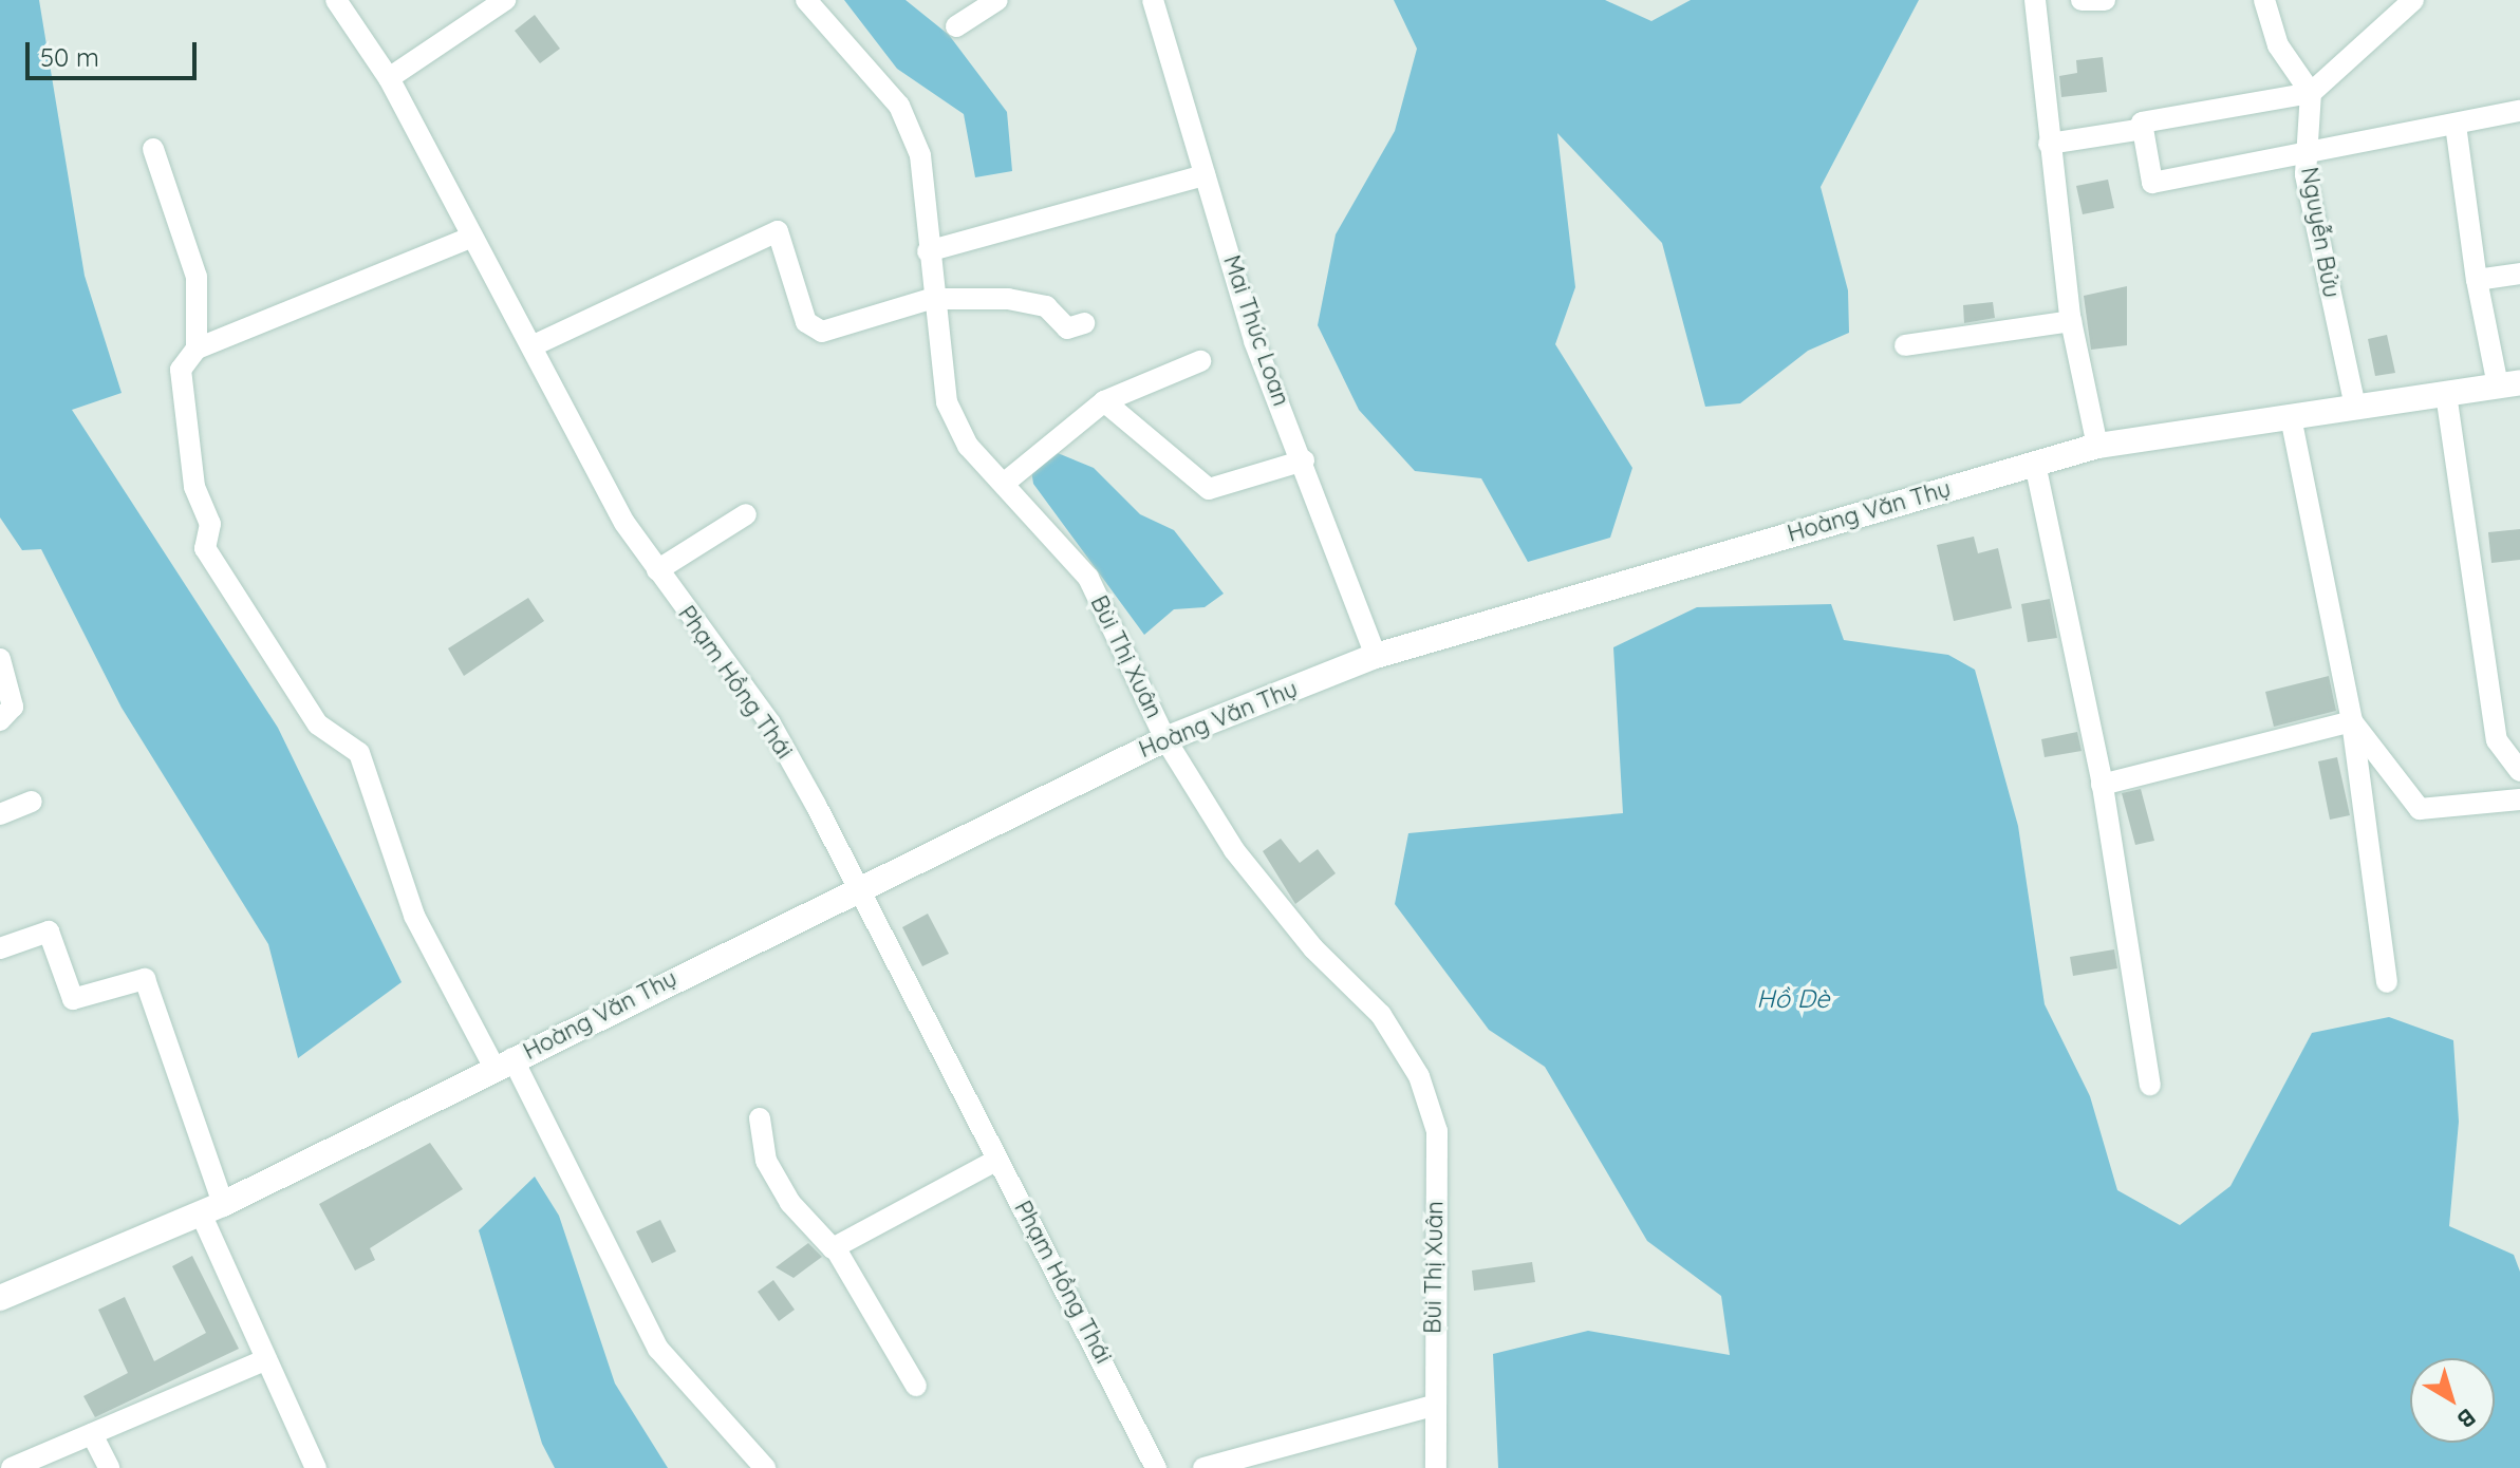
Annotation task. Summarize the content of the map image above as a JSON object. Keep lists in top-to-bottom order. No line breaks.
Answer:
{"streets":{"main road":["Hoàng Văn Thụ"],"street":["Nguyễn Bửu","Mai Thúc Loan","Bùi Thị Xuân","Phạm Hồng Thái"]},"crossings":[["Nguyễn Bửu","Hoàng Văn Thụ"],["Mai Thúc Loan","Hoàng Văn Thụ"],["Hoàng Văn Thụ","Bùi Thị Xuân"],["Hoàng Văn Thụ","Phạm Hồng Thái"]],"water":["Hồ Dè"],"scale_bar":"50 m","north":"bottom right"}
